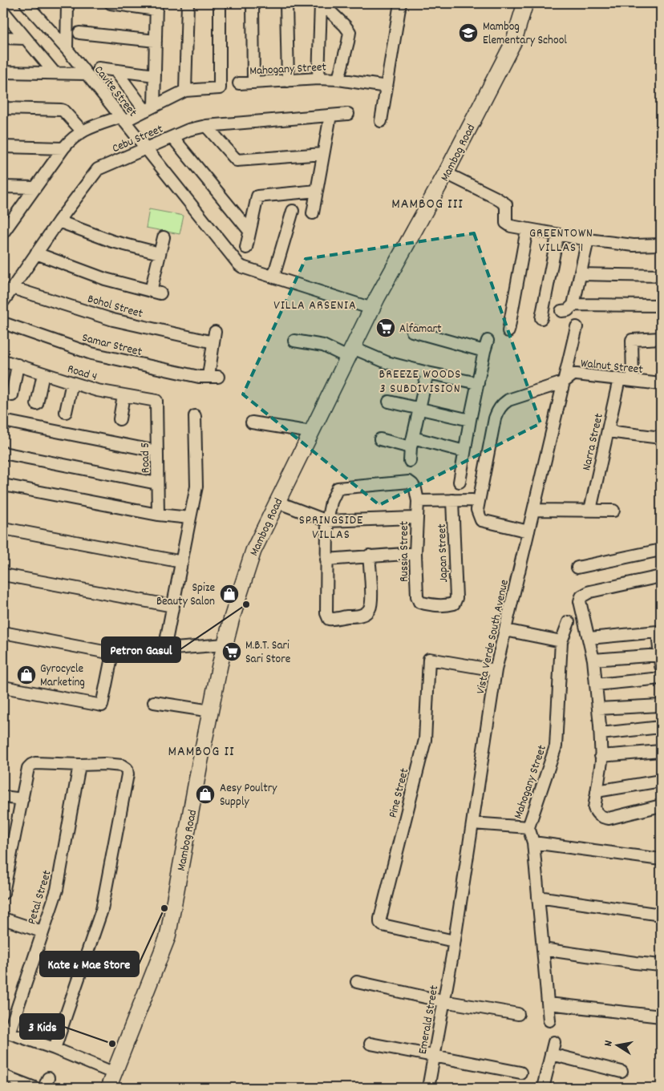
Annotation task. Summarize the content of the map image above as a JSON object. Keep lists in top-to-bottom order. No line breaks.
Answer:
{"streets":{"main road":["Mambog Road"],"street":["Mahogany Street","Cavite Street","Cebu Street","Bohol Street","Samar Street","Walnut Street","Road 4","Narra Street","Road 5","Russia Street","Japan Street","Vista Verde South Avenue","Pine Street","Petal Street","Emerald Street"]},"crossings":[["Mahogany Street","Vista Verde South Avenue"],["Cavite Street","Cebu Street"],["Cavite Street","Mambog Road"],["Cebu Street","Bohol Street"],["Bohol Street","Samar Street"],["Walnut Street","Narra Street"],["Walnut Street","Vista Verde South Avenue"],["Road 4","Road 5"],["Russia Street","Japan Street"],["Vista Verde South Avenue","Pine Street"],["Vista Verde South Avenue","Emerald Street"]],"districts":["MAMBOG III","GREENTOWN VILLAS 1","VILLA ARSENIA","BREEZE WOODS 3 SUBDIVISION","SPRINGSIDE VILLAS","MAMBOG II"],"places":{"school or university":["Mambog Elementary School"],"supermarket":["Alfamart","M.B.T. Sari Sari Store"],"shop":["Spize Beauty Salon","Gyrocycle Marketing","Aesy Poultry Supply"],"other":["Petron Gasul","Kate & Mae Store","3 Kids"]},"north":"left"}
